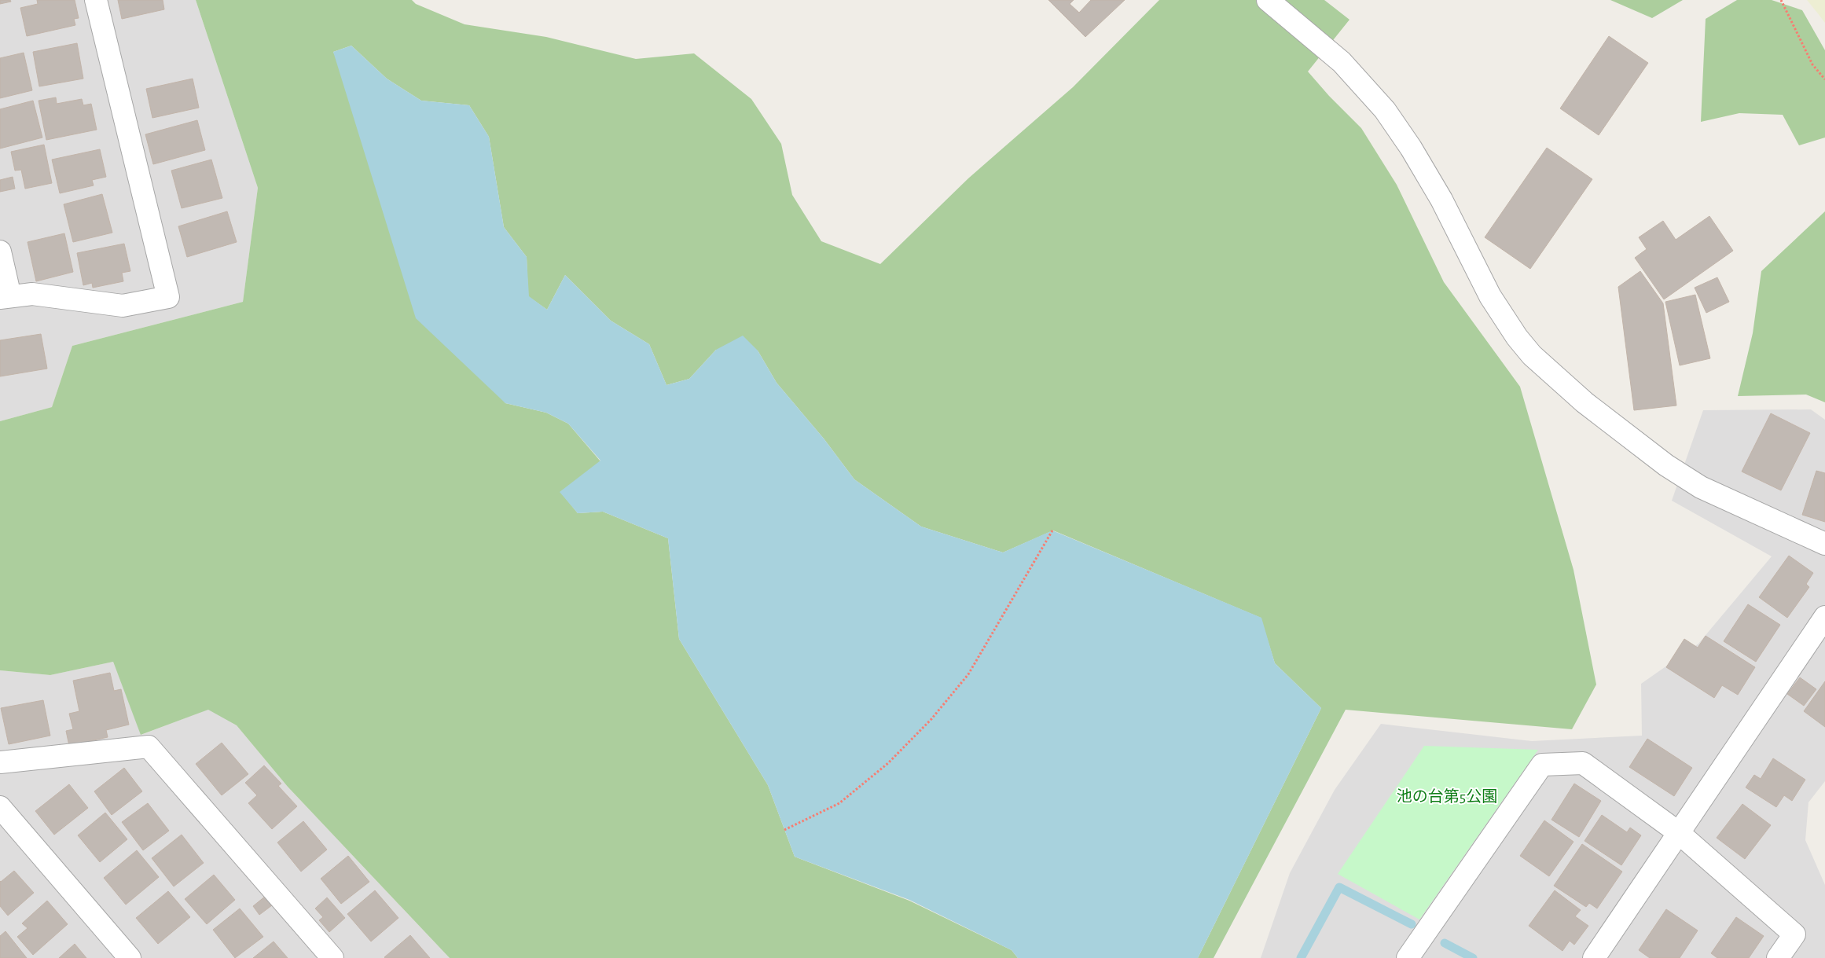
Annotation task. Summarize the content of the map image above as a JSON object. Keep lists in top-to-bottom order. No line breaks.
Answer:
{"parks":["池の台第5公園"]}
